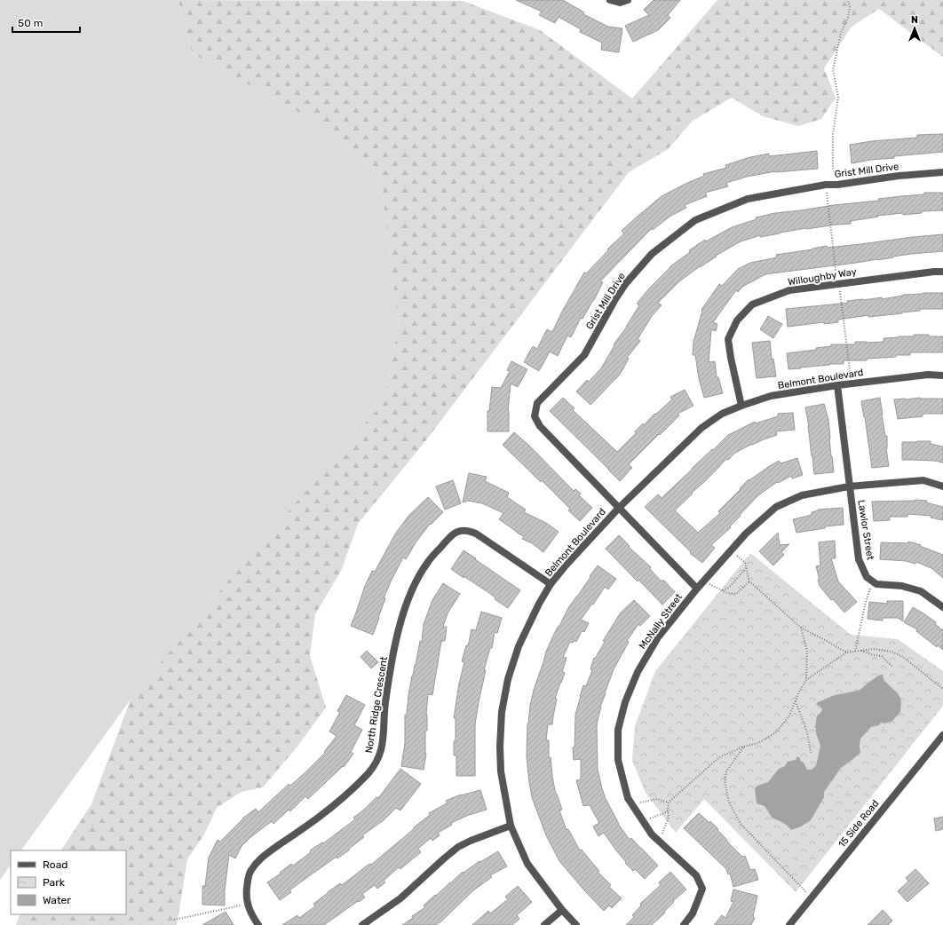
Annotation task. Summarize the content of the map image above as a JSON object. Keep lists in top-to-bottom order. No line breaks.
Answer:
{"streets":{"street":["Grist Mill Drive","Willoughby Way","Belmont Boulevard","Lawlor Street","McNally Street","North Ridge Crescent","15 Side Road"]},"crossings":[["Grist Mill Drive","Belmont Boulevard"],["Grist Mill Drive","McNally Street"],["Willoughby Way","Belmont Boulevard"],["Belmont Boulevard","Lawlor Street"],["Belmont Boulevard","North Ridge Crescent"],["Lawlor Street","McNally Street"]],"legend":["Road","Park","Water"],"scale_bar":"50 m","north":"top"}
